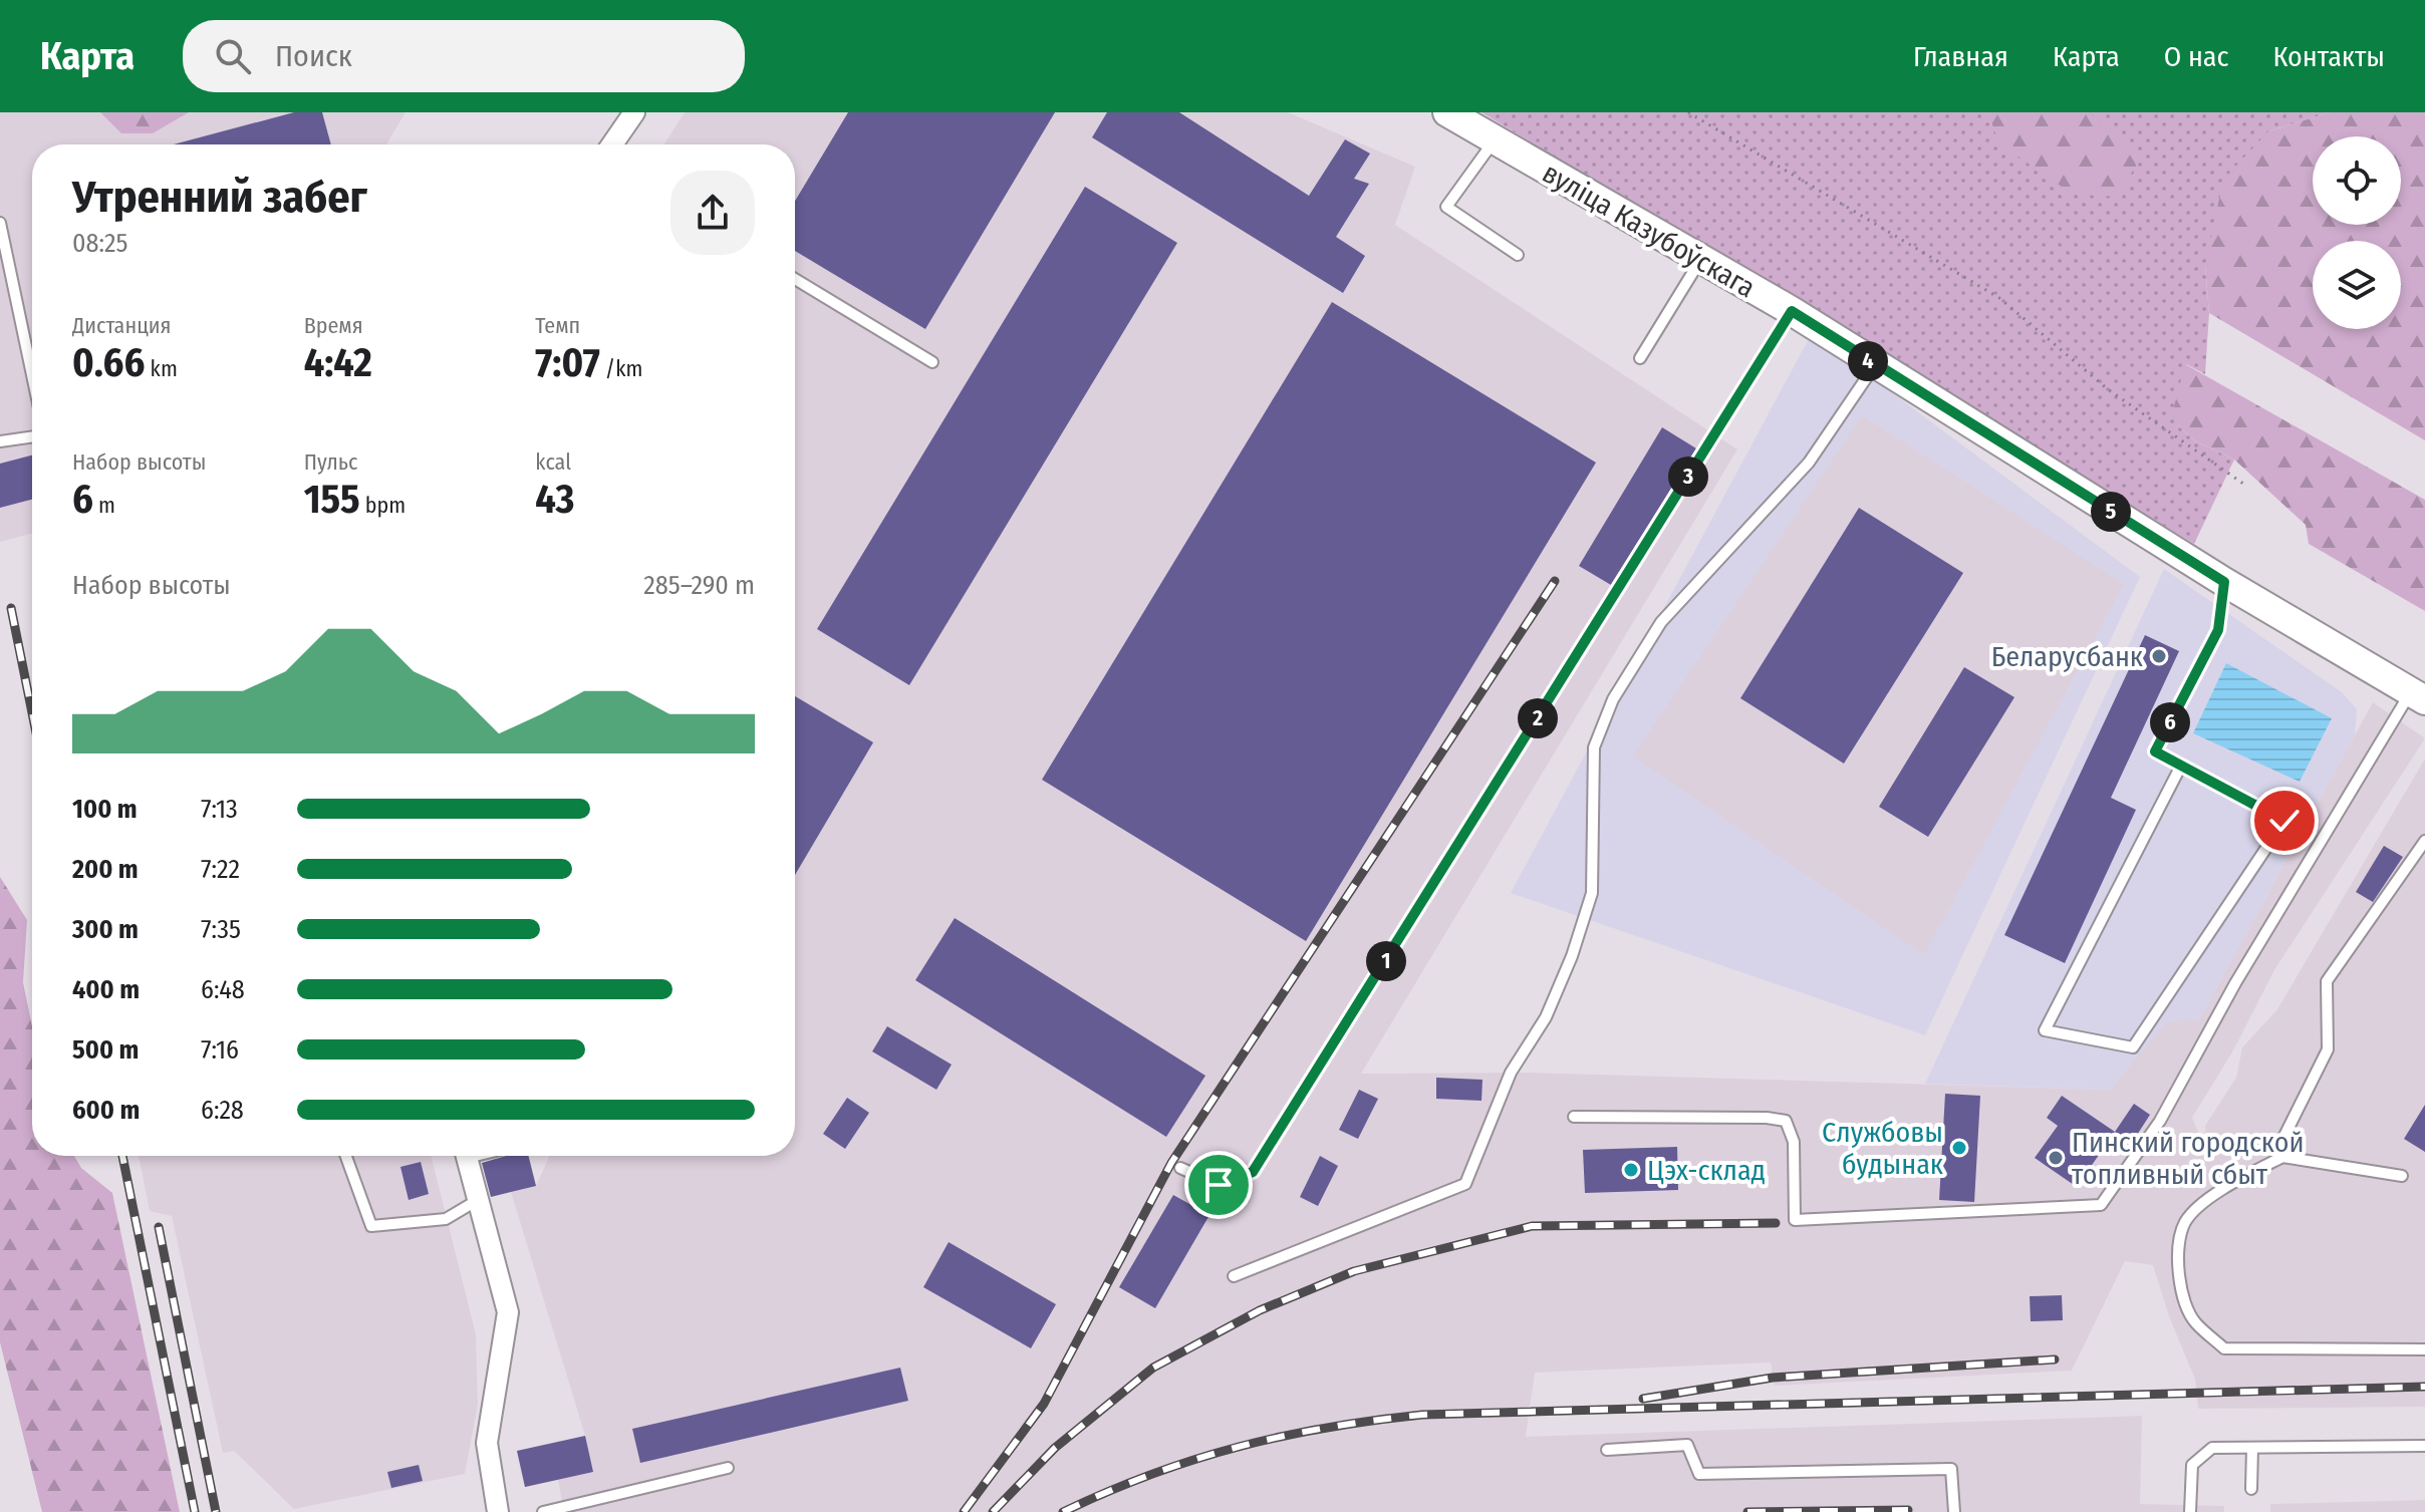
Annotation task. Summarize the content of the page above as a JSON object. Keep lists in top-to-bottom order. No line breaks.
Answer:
{"streets":{"street":["вуліца Казубоўскага"]},"places":["Беларусбанк","Службовы будынак","Пинский городской топливный сбыт","Цэх-склад"],"page":{"header":"Карта","search":"Поиск","nav":["Главная","Карта","О нас","Контакты"],"heading":["Утренний забег","08:25"],"stats":[["Дистанция","0.66 km"],["Время","4:42"],["Темп","7:07 /km"],["Набор высоты","6 m"],["Пульс","155 bpm"],["kcal","43"]],"pins":["4","3","5","2","6","1"],"chart":["Набор высоты","285–290 m"],"list":[{"name":"100 m","note":"7:13"},{"name":"200 m","note":"7:22"},{"name":"300 m","note":"7:35"},{"name":"400 m","note":"6:48"},{"name":"500 m","note":"7:16"},{"name":"600 m","note":"6:28"}]}}
